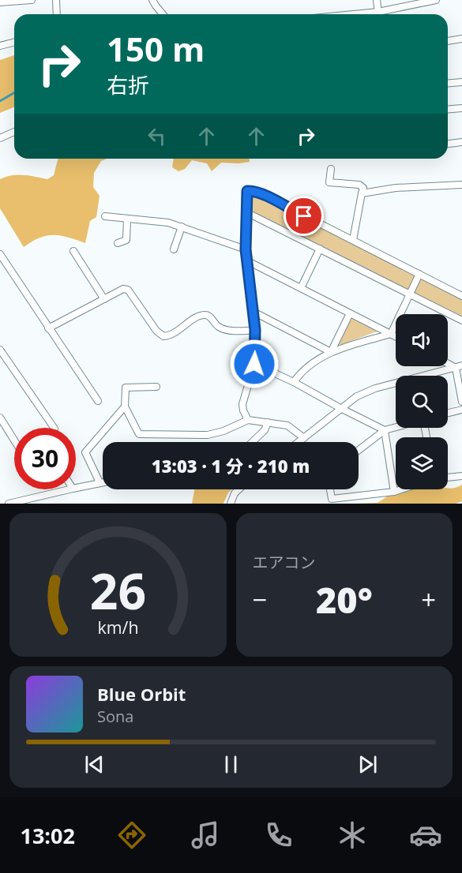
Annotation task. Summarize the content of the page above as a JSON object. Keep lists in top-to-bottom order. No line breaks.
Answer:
{"page":{"turn":["150 m","右折"],"limit":"30","trip":"13:03 · 1 分 · 210 m","tile":"エアコン","heat":["−","20°","+"],"song":["Blue Orbit","Sona"],"tabs":"13:02","gauge":["26","km/h"]}}
